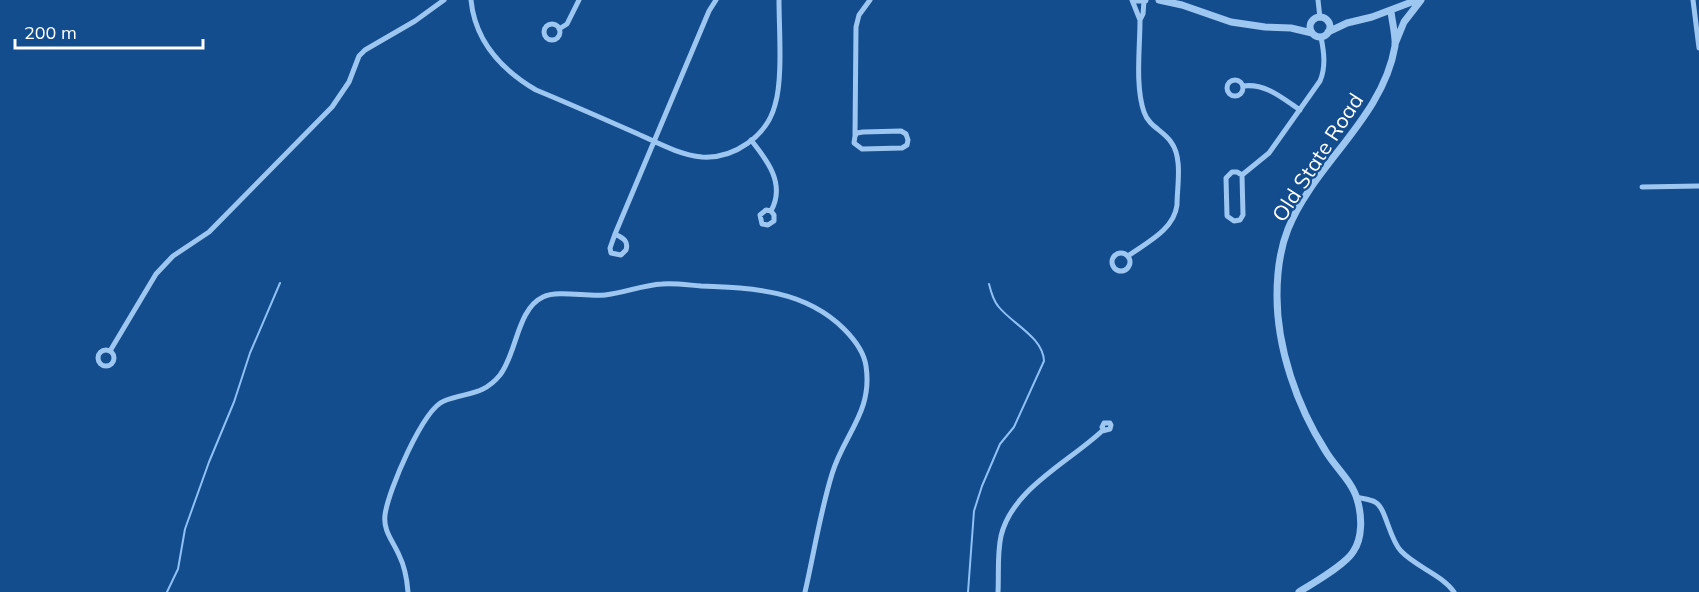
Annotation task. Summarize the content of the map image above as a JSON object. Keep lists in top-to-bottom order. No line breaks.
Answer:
{"streets":{"street":["Old State Road"]},"scale_bar":"200 m"}
